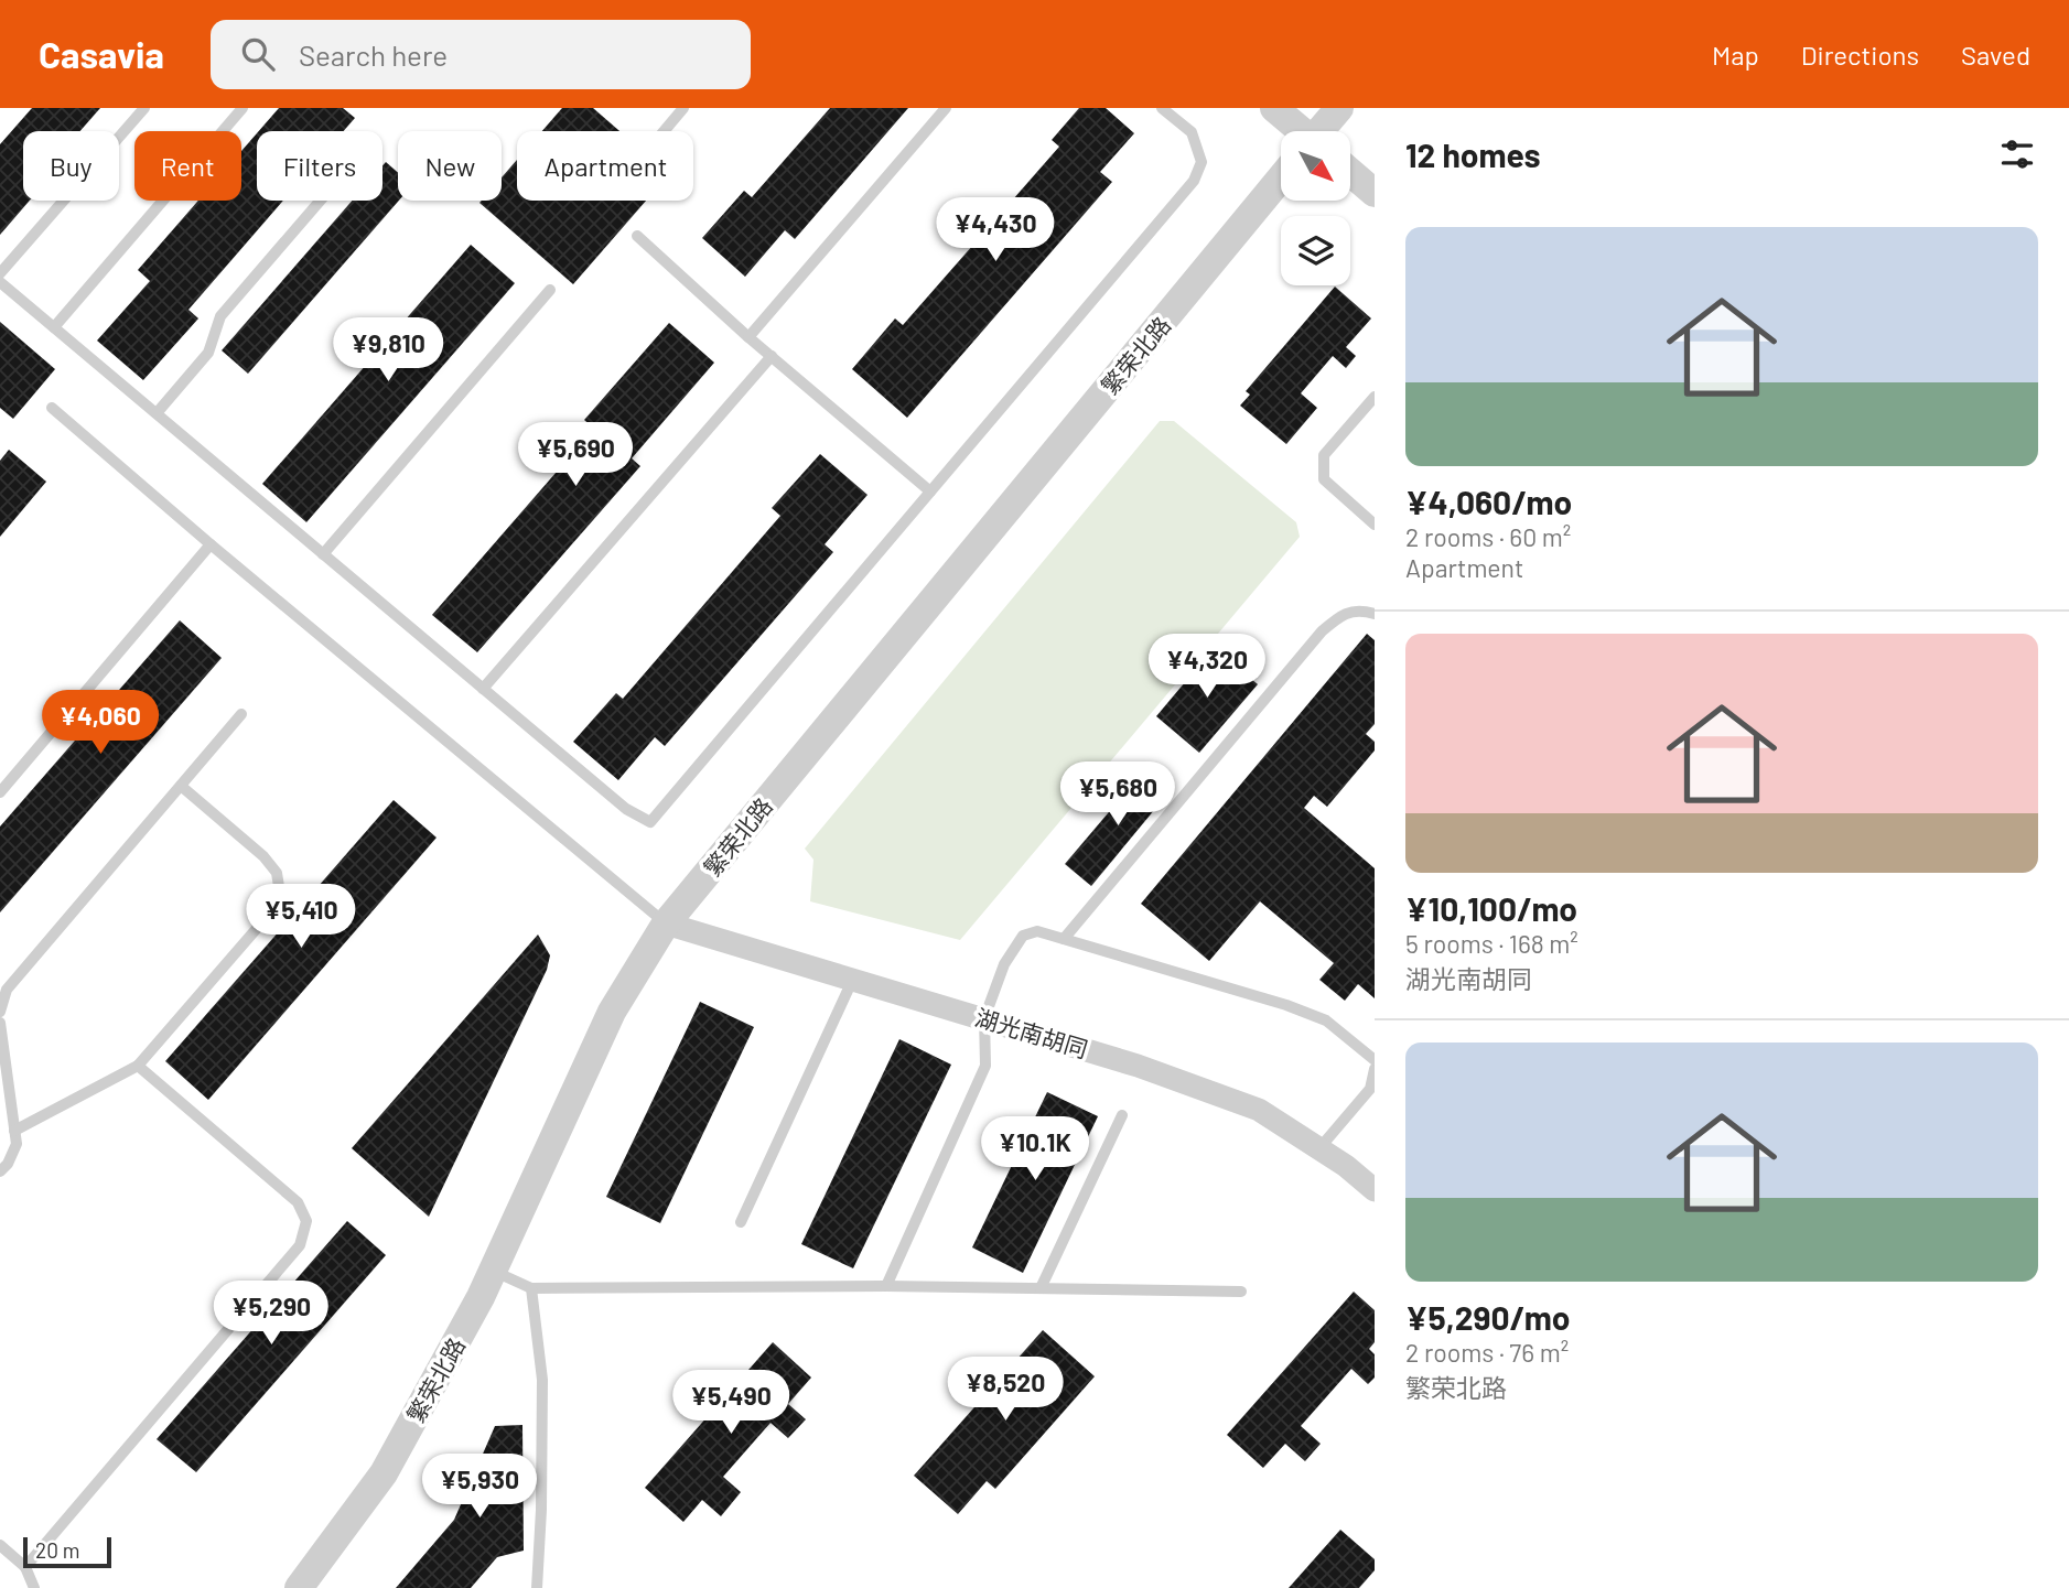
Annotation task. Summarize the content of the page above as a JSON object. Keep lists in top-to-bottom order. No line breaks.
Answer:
{"streets":{"street":["繁荣北路","湖光南胡同"]},"crossings":[["繁荣北路","湖光南胡同"]],"scale_bar":"20 m","north":"bottom right","page":{"header":"Casavia","search":"Search here","nav":["Map","Directions","Saved"],"heading":"12 homes","chip":["Buy","Rent","Filters","New","Apartment"],"price":["¥4,430","¥9,810","¥5,690","¥4,320","¥4,060","¥5,680","¥5,410","¥10.1K","¥5,290","¥8,520","¥5,490","¥5,930"],"list":[{"name":"¥4,060/mo","note":"2 rooms · 60 m² · Apartment"},{"name":"¥10,100/mo","note":"5 rooms · 168 m² · 湖光南胡同"},{"name":"¥5,290/mo","note":"2 rooms · 76 m² · 繁荣北路"}],"scale":"20 m"}}
